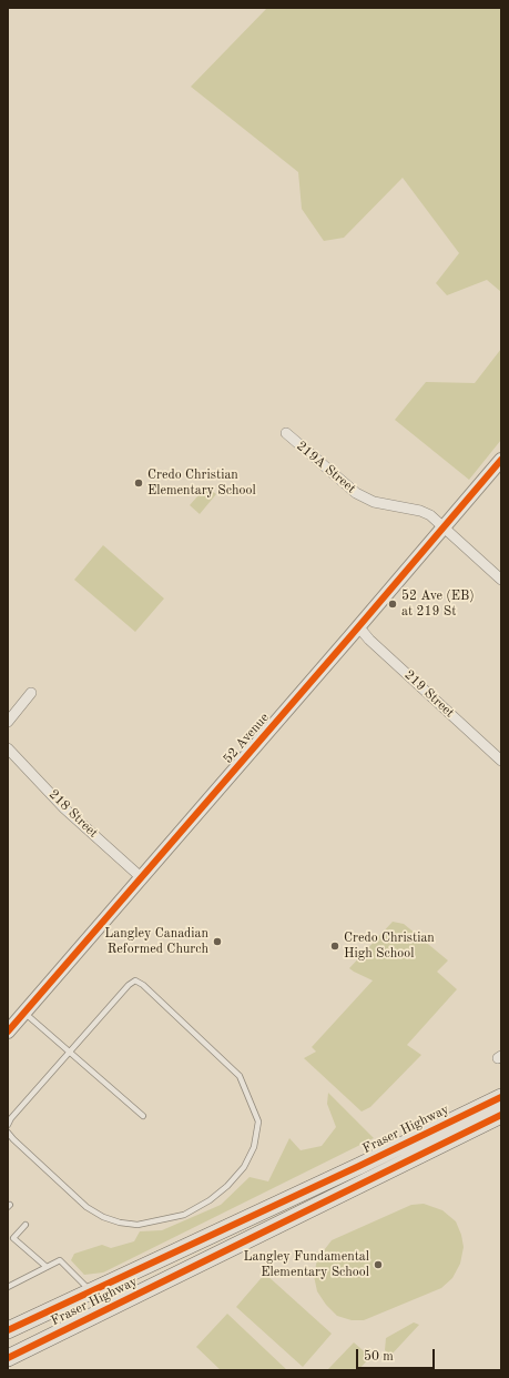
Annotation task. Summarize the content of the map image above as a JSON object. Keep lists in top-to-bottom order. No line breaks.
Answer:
{"streets":{"main road":["Fraser Highway"],"street":["219A Street","219 Street","52 Avenue","218 Street"]},"crossings":[["219A Street","52 Avenue"],["219 Street","52 Avenue"],["52 Avenue","218 Street"]],"places":["Credo Christian Elementary School","52 Ave (EB) at 219 St","Langley Canadian Reformed Church","Credo Christian High School","Langley Fundamental Elementary School"],"scale_bar":"50 m"}
